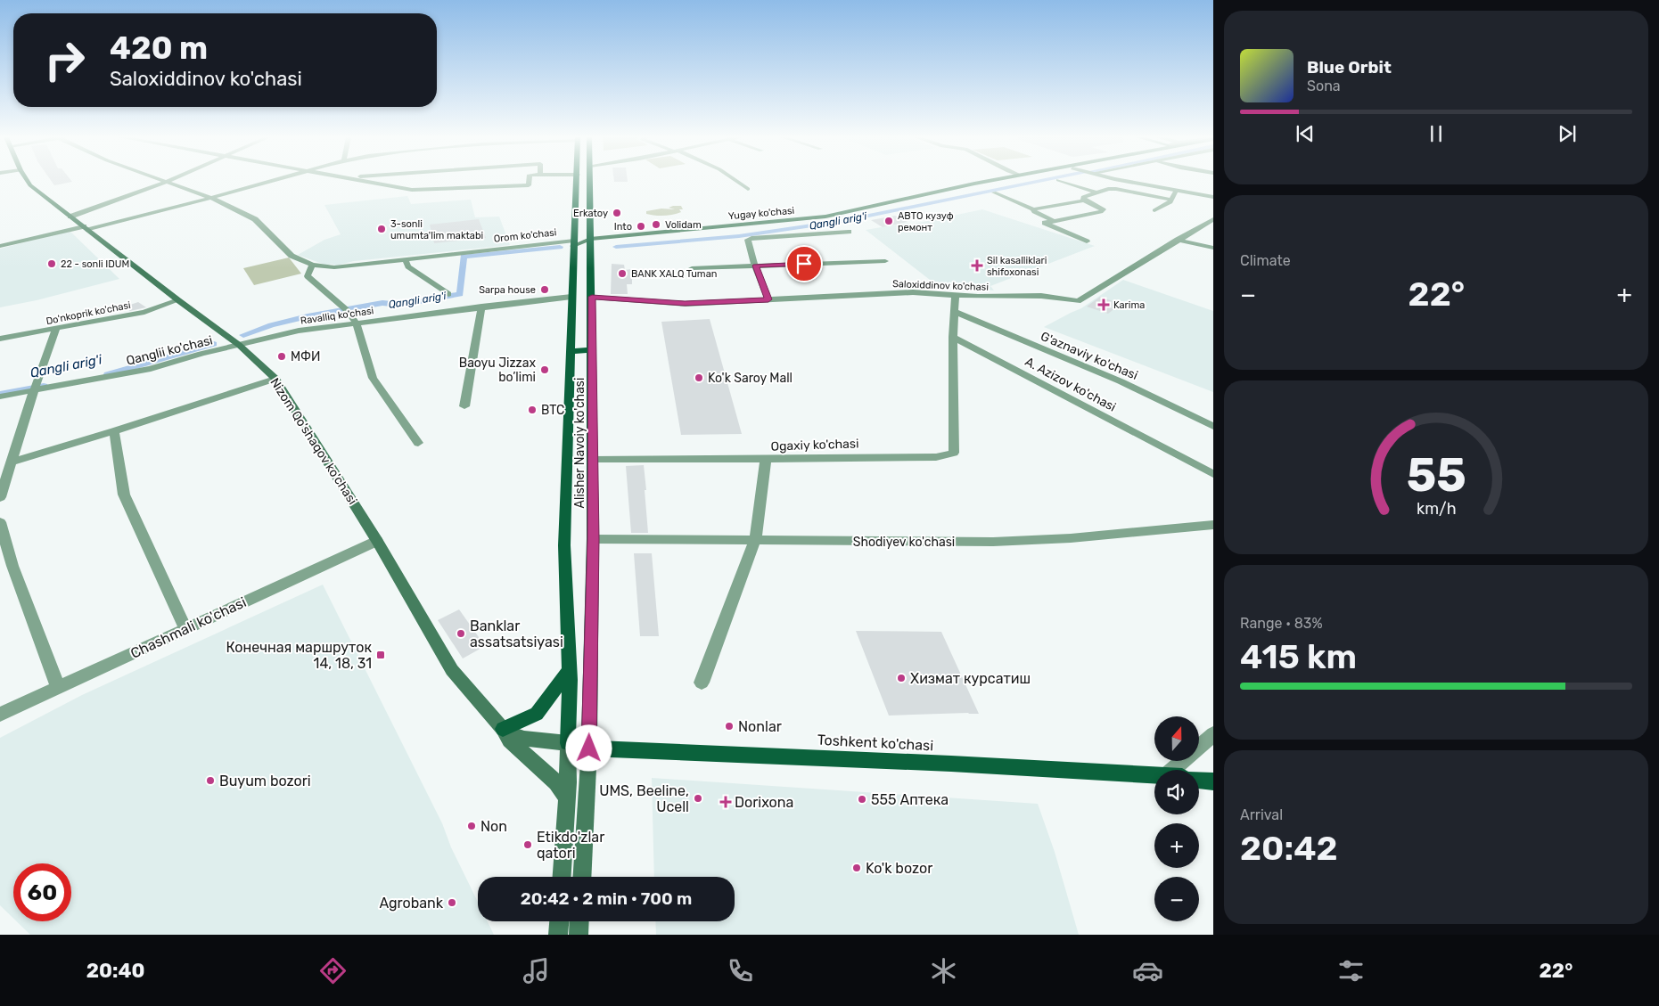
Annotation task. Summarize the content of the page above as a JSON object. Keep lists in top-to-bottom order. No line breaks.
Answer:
{"streets":{"main road":["Yugay ko'chasi","Nizom Qo'shaqov ko'chasi","Alisher Navoiy ko'chasi","Toshkent ko'chasi"],"street":["Orom ko'chasi","Saloxiddinov ko'chasi","Do'nkoprik ko'chasi","Ravalliq ko'chasi","Qanglii ko'chasi","G'aznaviy ko'chasi","A. Azizov ko'chasi","Ogaxiy ko'chasi","Shodiyev ko'chasi","Chashmali ko'chasi"]},"crossings":[["Yugay ko'chasi","Orom ko'chasi"],["Yugay ko'chasi","Alisher Navoiy ko'chasi"],["Orom ko'chasi","Alisher Navoiy ko'chasi"],["Saloxiddinov ko'chasi","Alisher Navoiy ko'chasi"],["Do'nkoprik ko'chasi","Nizom Qo'shaqov ko'chasi"],["Ravalliq ko'chasi","Qanglii ko'chasi"],["Ravalliq ko'chasi","Nizom Qo'shaqov ko'chasi"],["Ravalliq ko'chasi","Alisher Navoiy ko'chasi"],["Qanglii ko'chasi","Nizom Qo'shaqov ko'chasi"],["A. Azizov ko'chasi","Ogaxiy ko'chasi"],["Nizom Qo'shaqov ko'chasi","Alisher Navoiy ko'chasi"],["Nizom Qo'shaqov ko'chasi","Chashmali ko'chasi"],["Nizom Qo'shaqov ko'chasi","Toshkent ko'chasi"],["Alisher Navoiy ko'chasi","Shodiyev ko'chasi"],["Alisher Navoiy ko'chasi","Toshkent ko'chasi"],["Ogaxiy ko'chasi","Shodiyev ko'chasi"]],"water":["Qangli arig'i"],"places":{"other":["Erkatoy","АВТО кузуф ремонт","Volidam","Into","3-sonli umumta'lim maktabi","22 - sonli IDUM","BANK XALQ Tuman","Sarpa house","МФИ","Baoyu Jizzax bo’limi","Ko'k Saroy Mall","BTC","Banklar assatsatsiyasi","Хизмат курсатиш","Nonlar","Buyum bozori","UMS, Beeline, Ucell","555 Аптека","Non","Etikdo'zlar qatori","Ko'k bozor","Agrobank"],"health":["Sil kasalliklari shifoxonasi","Karima","Dorixona"],"transit":["Конечная маршруток 14, 18, 31"]},"north":"top","page":{"turn":["420 m","Saloxiddinov ko'chasi"],"song":["Blue Orbit","Sona"],"tile":["Climate",["Range · 83%","415 km"],["Arrival","20:42"]],"heat":["−","22°","+"],"map_buttons":["+","−"],"limit":"60","trip":"20:42 · 2 min · 700 m","tabs":["20:40","22°"],"gauge":["55","km/h"]}}
